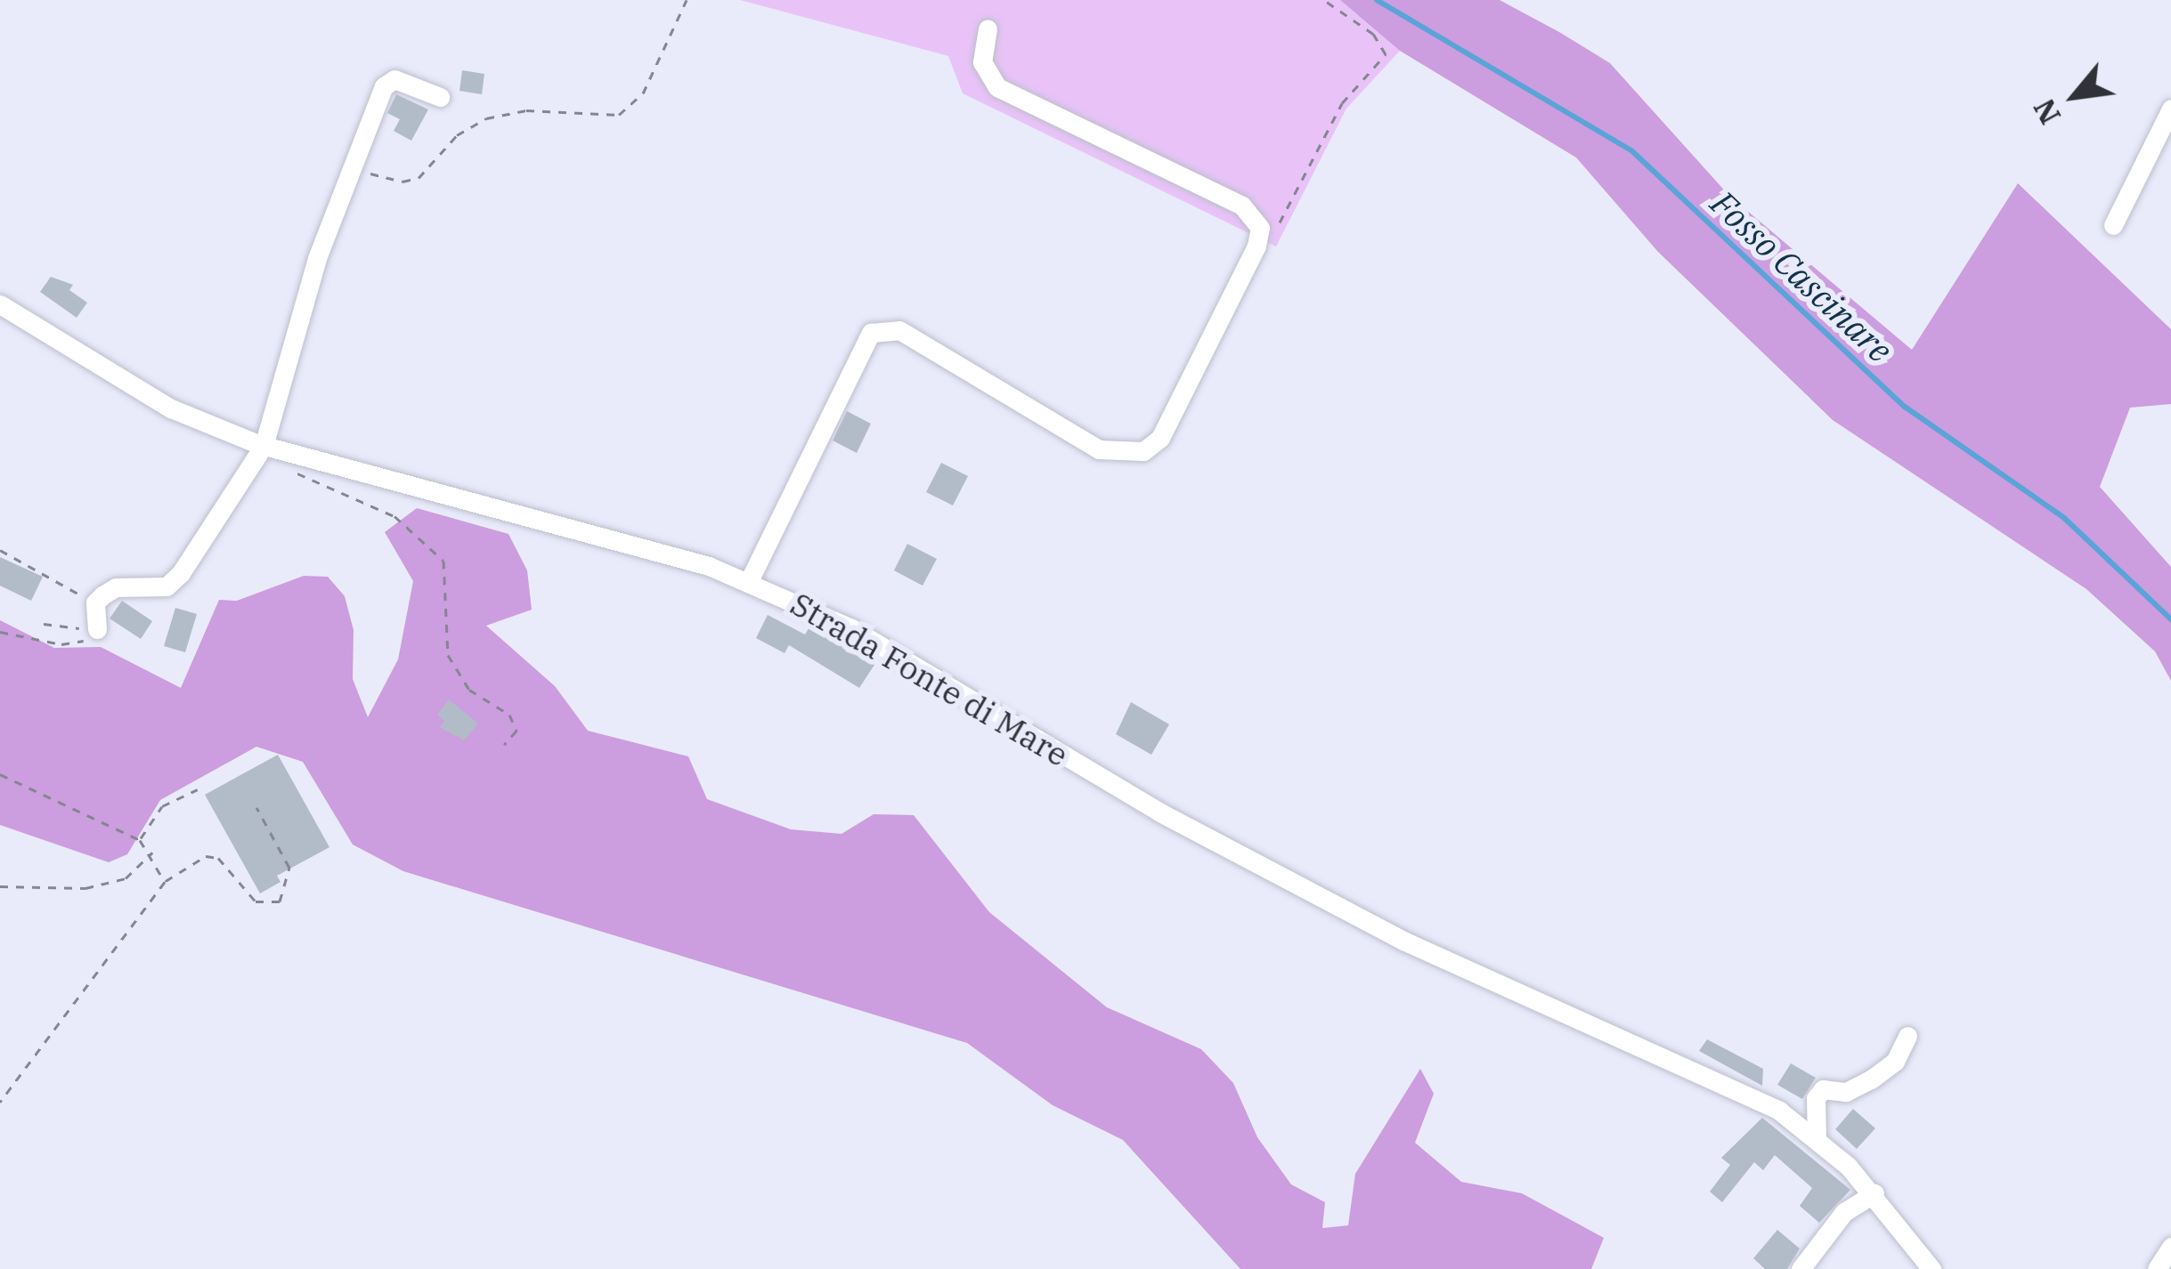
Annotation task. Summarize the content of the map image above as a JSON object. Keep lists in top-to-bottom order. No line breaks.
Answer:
{"streets":{"street":["Strada Fonte di Mare"]},"water":["Fosso Cascinare"],"north":"bottom left"}
